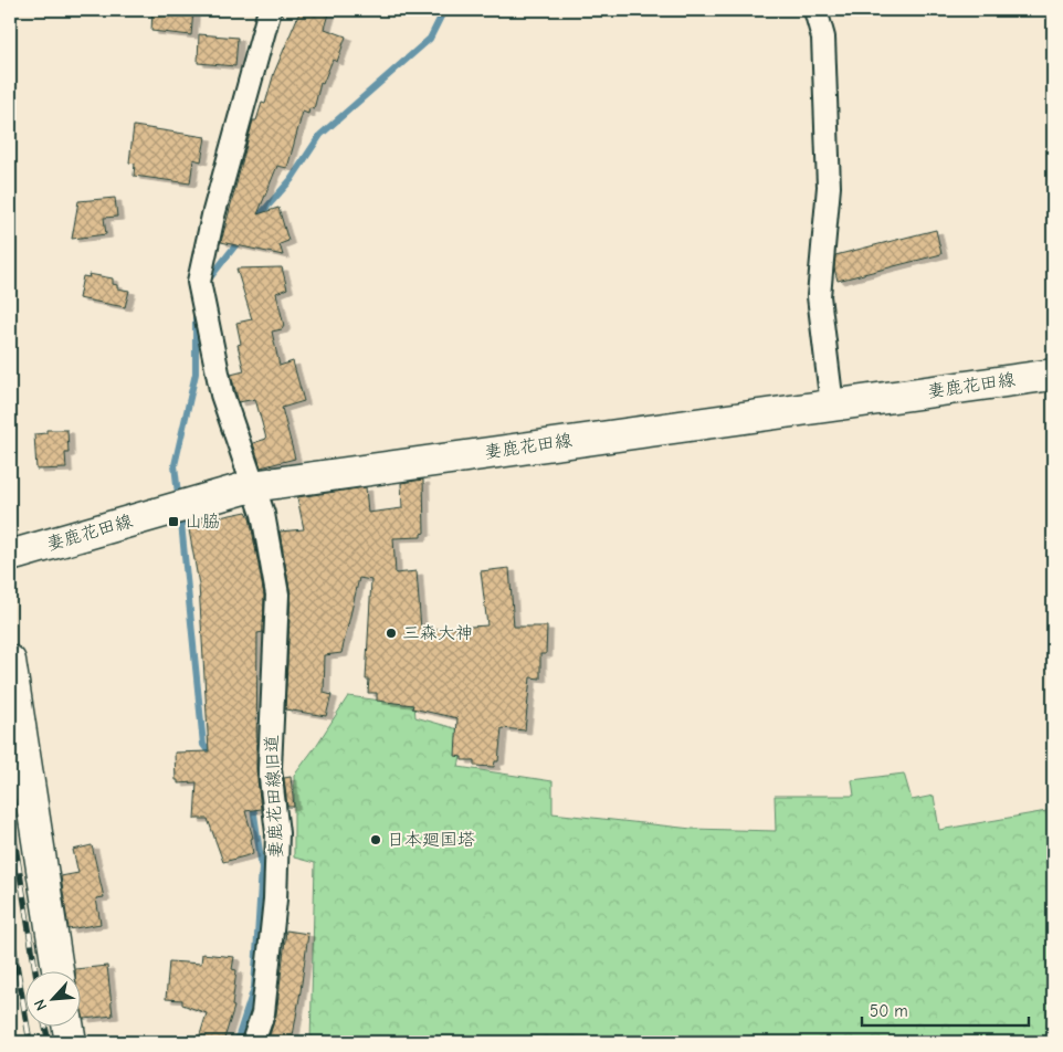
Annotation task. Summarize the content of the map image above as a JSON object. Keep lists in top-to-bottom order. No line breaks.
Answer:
{"streets":{"main road":["妻鹿花田線"],"street":["妻鹿花田線旧道"]},"crossings":[["妻鹿花田線","妻鹿花田線旧道"]],"places":{"transit":["山脇"],"other":["三森大神","日本廻国塔"]},"scale_bar":"50 m","north":"bottom left"}
